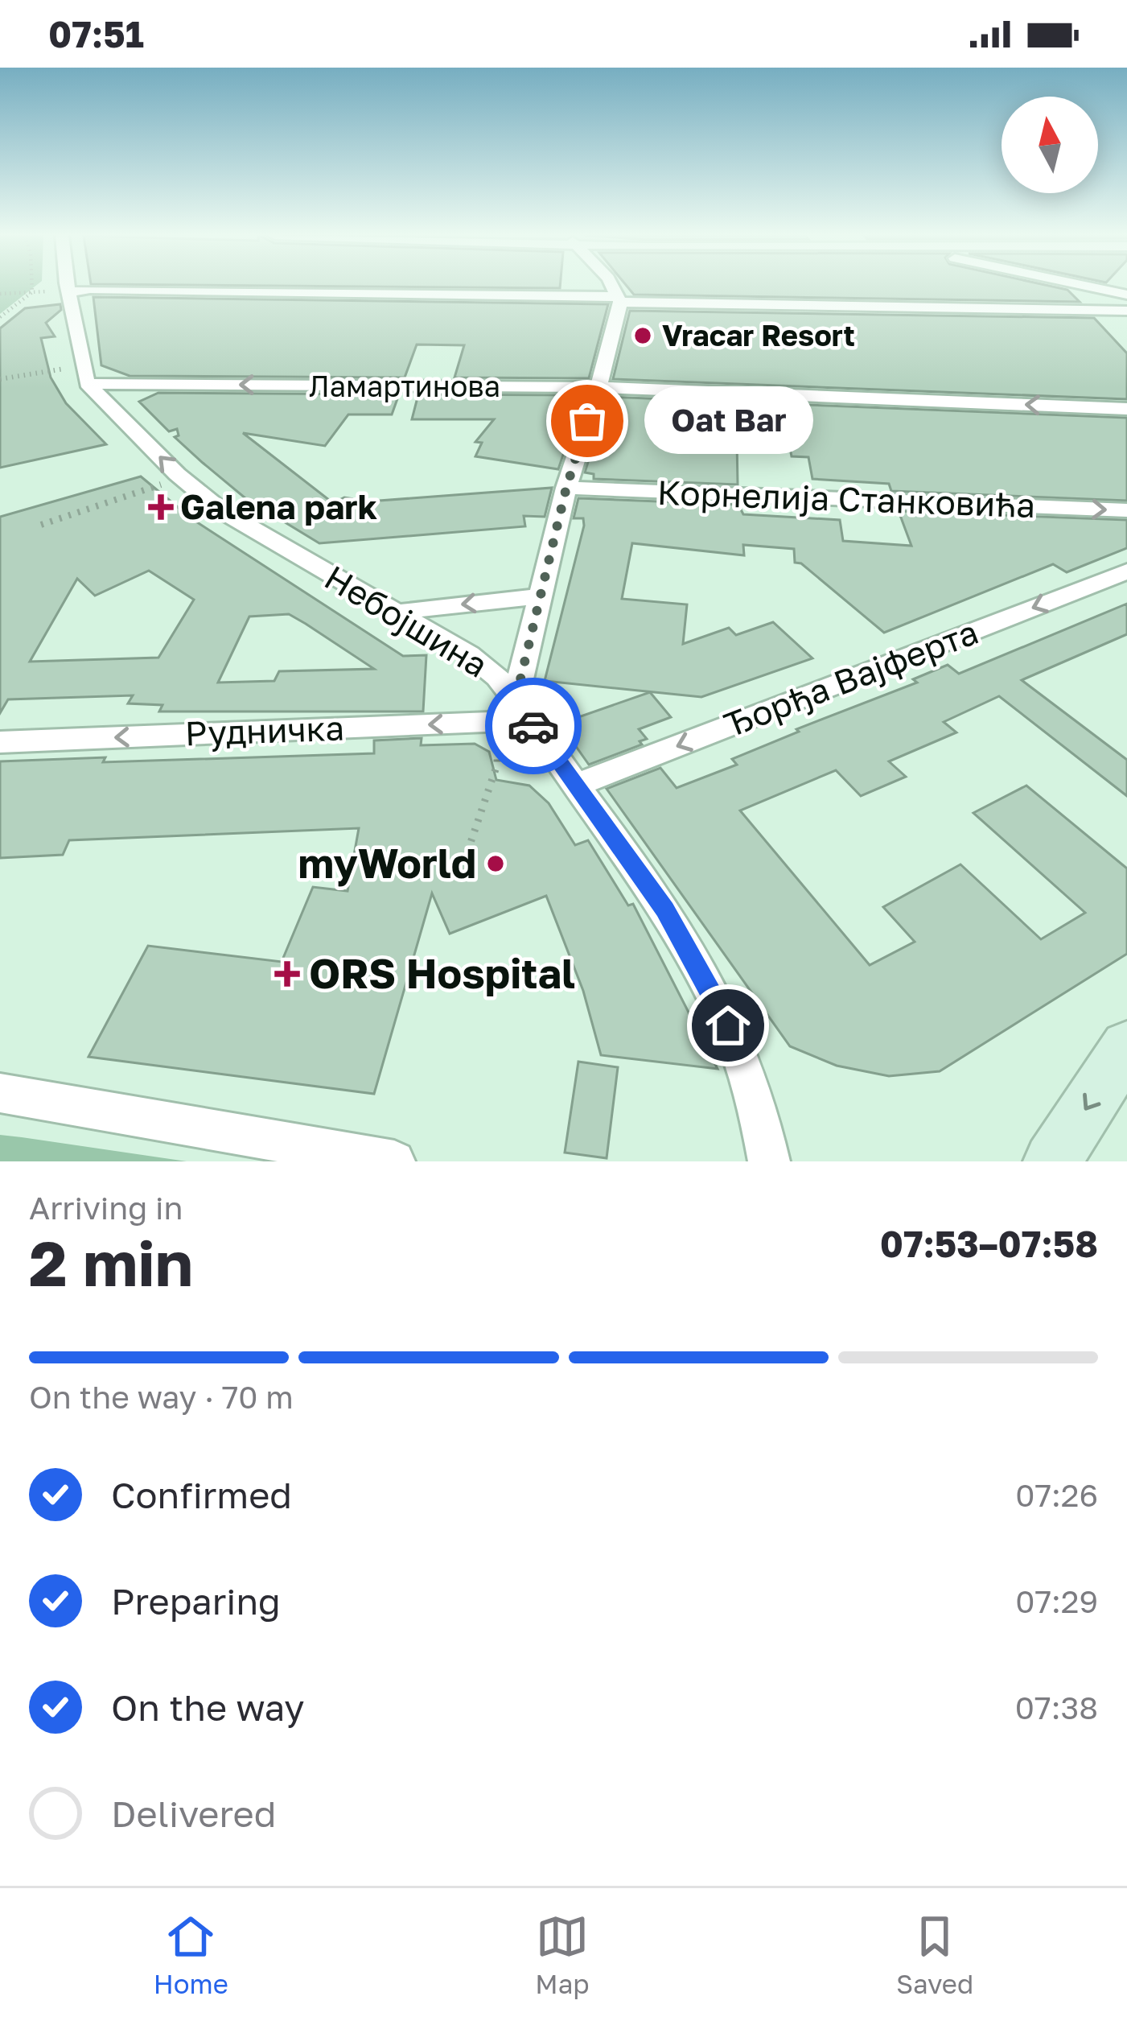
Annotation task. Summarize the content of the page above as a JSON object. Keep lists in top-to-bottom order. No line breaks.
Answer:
{"streets":{"street":["Ламартинова","Корнелија Станковића","Небојшина","Ђорђа Вајферта","Рудничка"]},"crossings":[["Ламартинова","Небојшина"],["Небојшина","Ђорђа Вајферта"],["Небојшина","Рудничка"]],"one_way":["Небојшина","Ђорђа Вајферта","Рудничка"],"places":{"other":["Vracar Resort","Oat Bar","myWorld"],"health":["Galena park","ORS Hospital"]},"north":"top","page":{"status":"07:51","bubble":"Oat Bar","heading":["2 min","Arriving in","07:53–07:58"],"bar":"On the way · 70 m","list":[["Confirmed","07:26"],["Preparing","07:29"],["On the way","07:38"],"Delivered"],"tabs":["Home","Map","Saved"]}}
